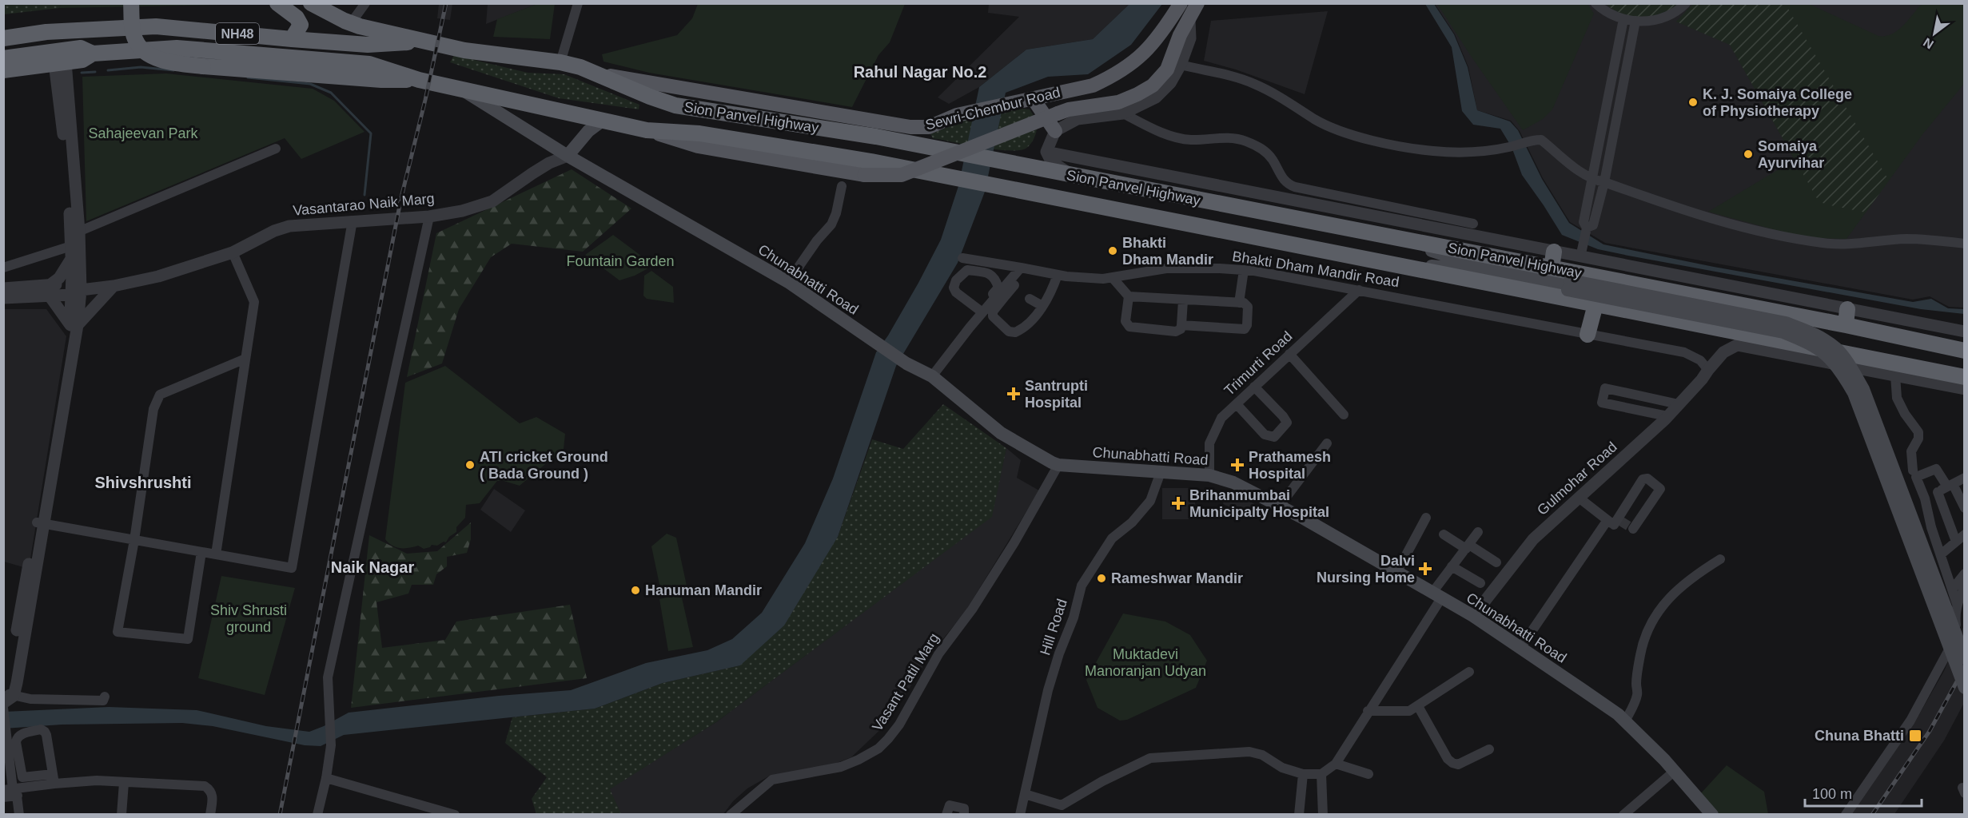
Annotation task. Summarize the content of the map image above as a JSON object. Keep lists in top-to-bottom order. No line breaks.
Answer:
{"streets":{"highway":["NH48","Sion Panvel Highway"],"main road":["Sewri-Chembur Road","Vasantarao Naik Marg","Chunabhatti Road"],"street":["Bhakti Dham Mandir Road","Trimurti Road","Gulmohar Road","Hill Road","Vasant Patil Marg"]},"crossings":[["NH48","Sion Panvel Highway"],["Sewri-Chembur Road","Sion Panvel Highway"],["Sion Panvel Highway","Vasantarao Naik Marg"],["Sion Panvel Highway","Chunabhatti Road"],["Vasantarao Naik Marg","Chunabhatti Road"],["Bhakti Dham Mandir Road","Trimurti Road"],["Bhakti Dham Mandir Road","Gulmohar Road"],["Chunabhatti Road","Trimurti Road"],["Chunabhatti Road","Gulmohar Road"],["Chunabhatti Road","Hill Road"],["Chunabhatti Road","Vasant Patil Marg"]],"districts":["Rahul Nagar No.2","Shivshrushti","Naik Nagar"],"parks":["Sahajeevan Park","Fountain Garden","Shiv Shrusti ground","Muktadevi Manoranjan Udyan"],"places":{"other":["K. J. Somaiya College of Physiotherapy","Somaiya Ayurvihar","Bhakti Dham Mandir","ATI cricket Ground ( Bada Ground )","Rameshwar Mandir","Hanuman Mandir"],"health":["Santrupti Hospital","Prathamesh Hospital","Brihanmumbai Municipalty Hospital","Dalvi Nursing Home"],"transit":["Chuna Bhatti"]},"scale_bar":"100 m","north":"bottom left"}
